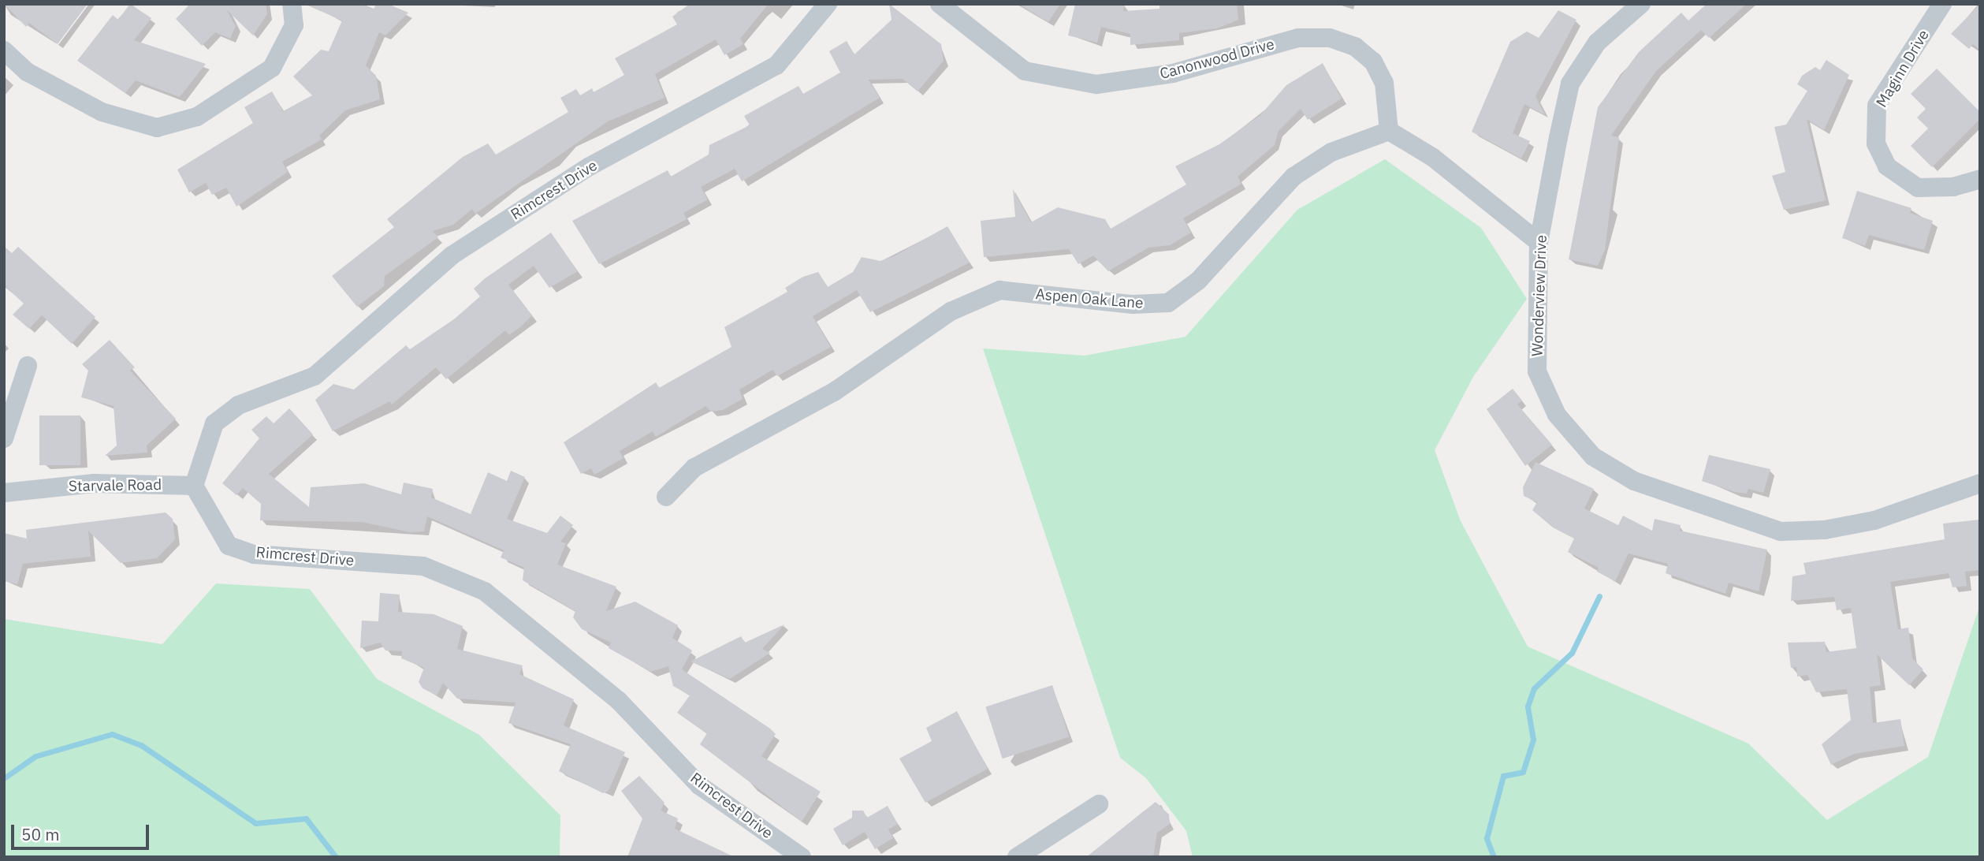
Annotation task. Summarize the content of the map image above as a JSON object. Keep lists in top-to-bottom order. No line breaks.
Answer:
{"streets":{"street":["Canonwood Drive","Maginn Drive","Rimcrest Drive","Wonderview Drive","Aspen Oak Lane","Starvale Road"]},"crossings":[["Canonwood Drive","Aspen Oak Lane"],["Rimcrest Drive","Starvale Road"]],"scale_bar":"50 m"}
